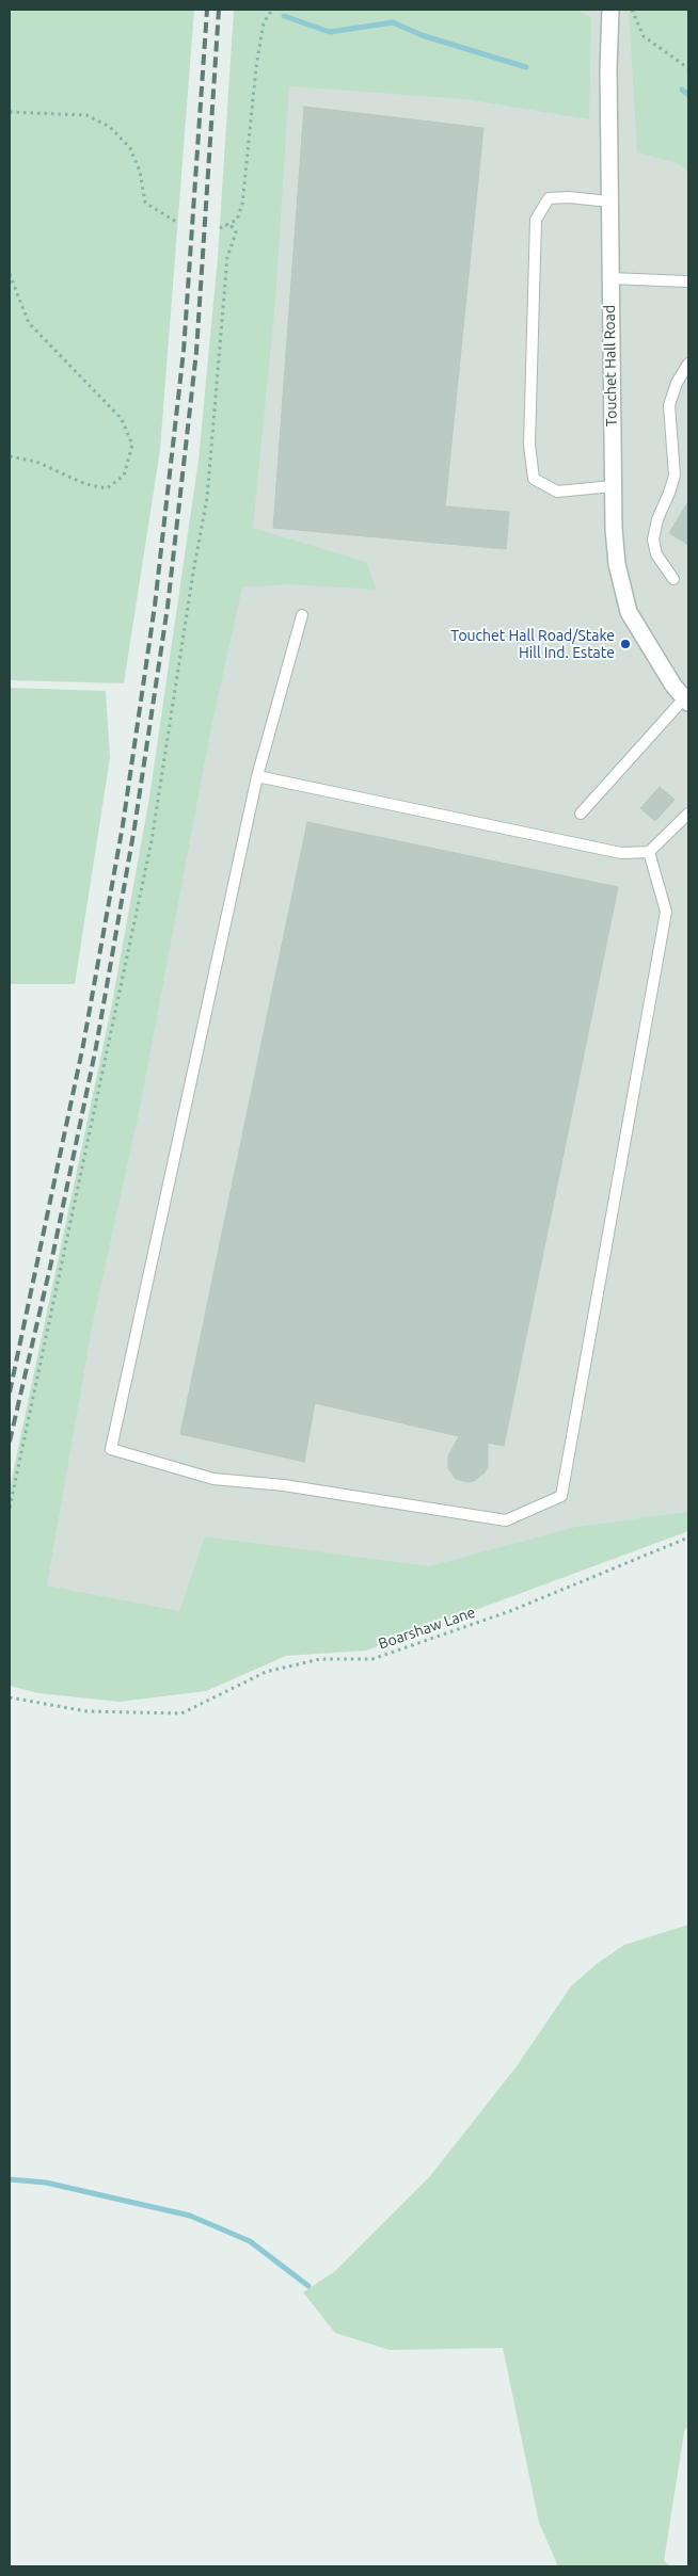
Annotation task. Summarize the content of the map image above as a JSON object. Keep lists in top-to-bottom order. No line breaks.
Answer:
{"streets":{"street":["Touchet Hall Road"],"path":["Boarshaw Lane"]},"places":["Touchet Hall Road/Stake Hill Ind. Estate"]}
